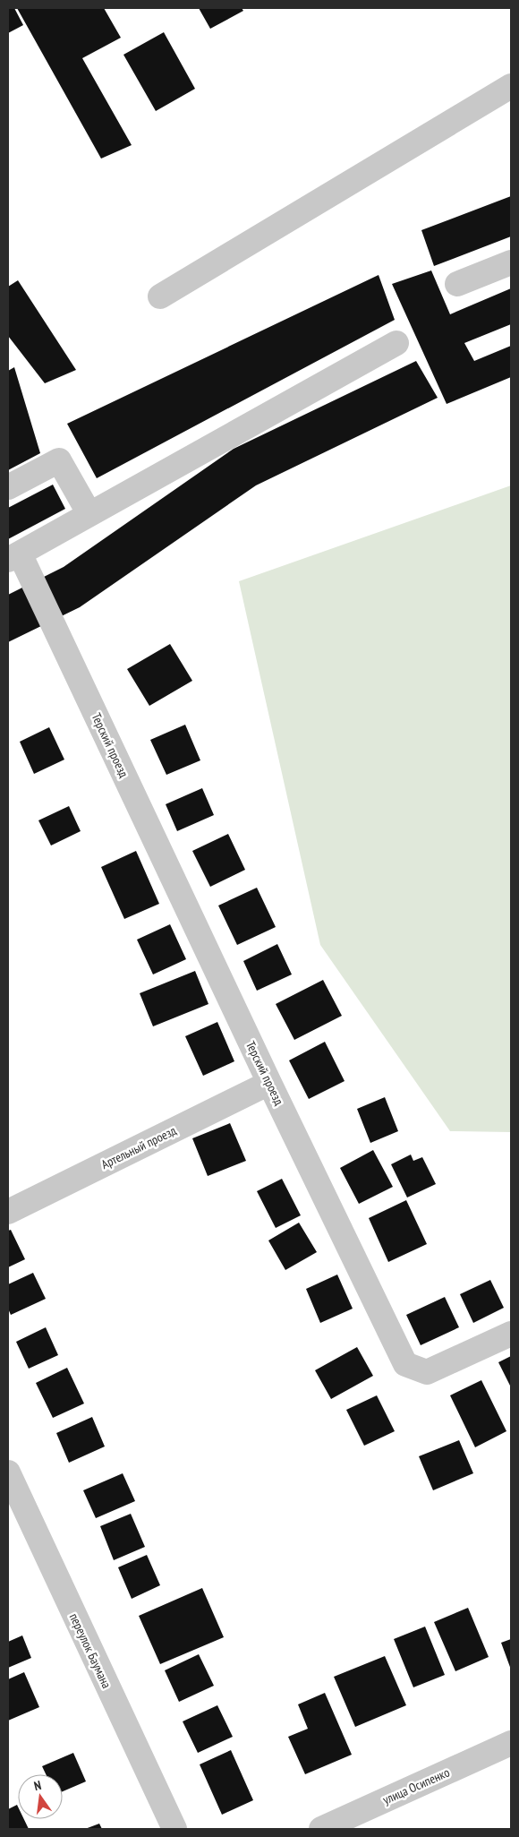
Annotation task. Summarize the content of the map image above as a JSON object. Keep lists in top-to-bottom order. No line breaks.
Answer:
{"streets":{"street":["Терский проезд","Артельный проезд","переулок Баумана","улица Осипенко"]},"crossings":[["Терский проезд","Артельный проезд"]],"north":"top"}
